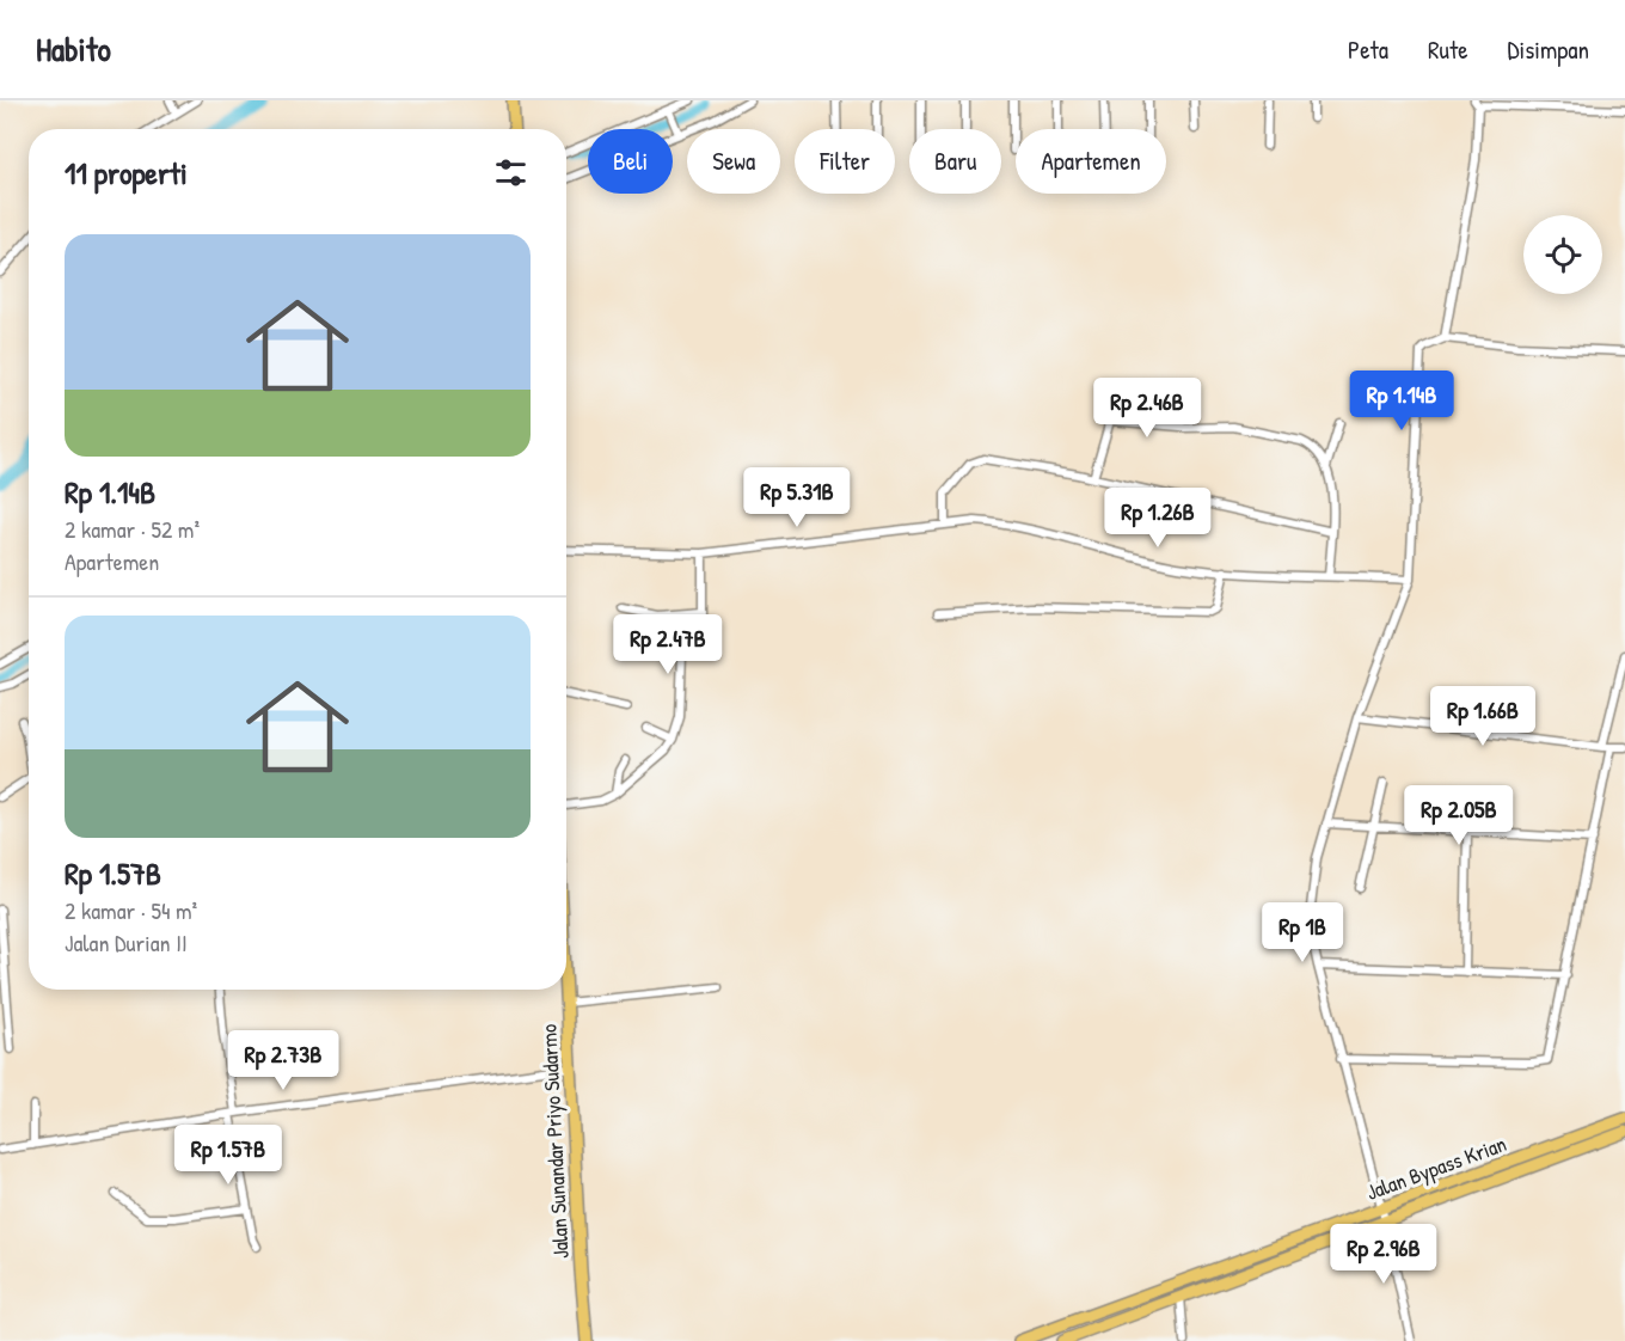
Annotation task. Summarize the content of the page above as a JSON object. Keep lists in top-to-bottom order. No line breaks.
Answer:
{"streets":{"highway":["Jalan Sunandar Priyo Sudarmo","Jalan Bypass Krian"]},"page":{"header":"Habito","nav":["Peta","Rute","Disimpan"],"chip":["Beli","Sewa","Filter","Baru","Apartemen"],"heading":"11 properti","list":[{"name":"Rp 1.14B","note":"2 kamar · 52 m² · Apartemen"},{"name":"Rp 1.57B","note":"2 kamar · 54 m² · Jalan Durian II"}],"price":["Rp 1.14B","Rp 2.46B","Rp 5.31B","Rp 1.26B","Rp 2.47B","Rp 1.66B","Rp 2.05B","Rp 1B","Rp 2.73B","Rp 1.57B","Rp 2.96B"]}}
